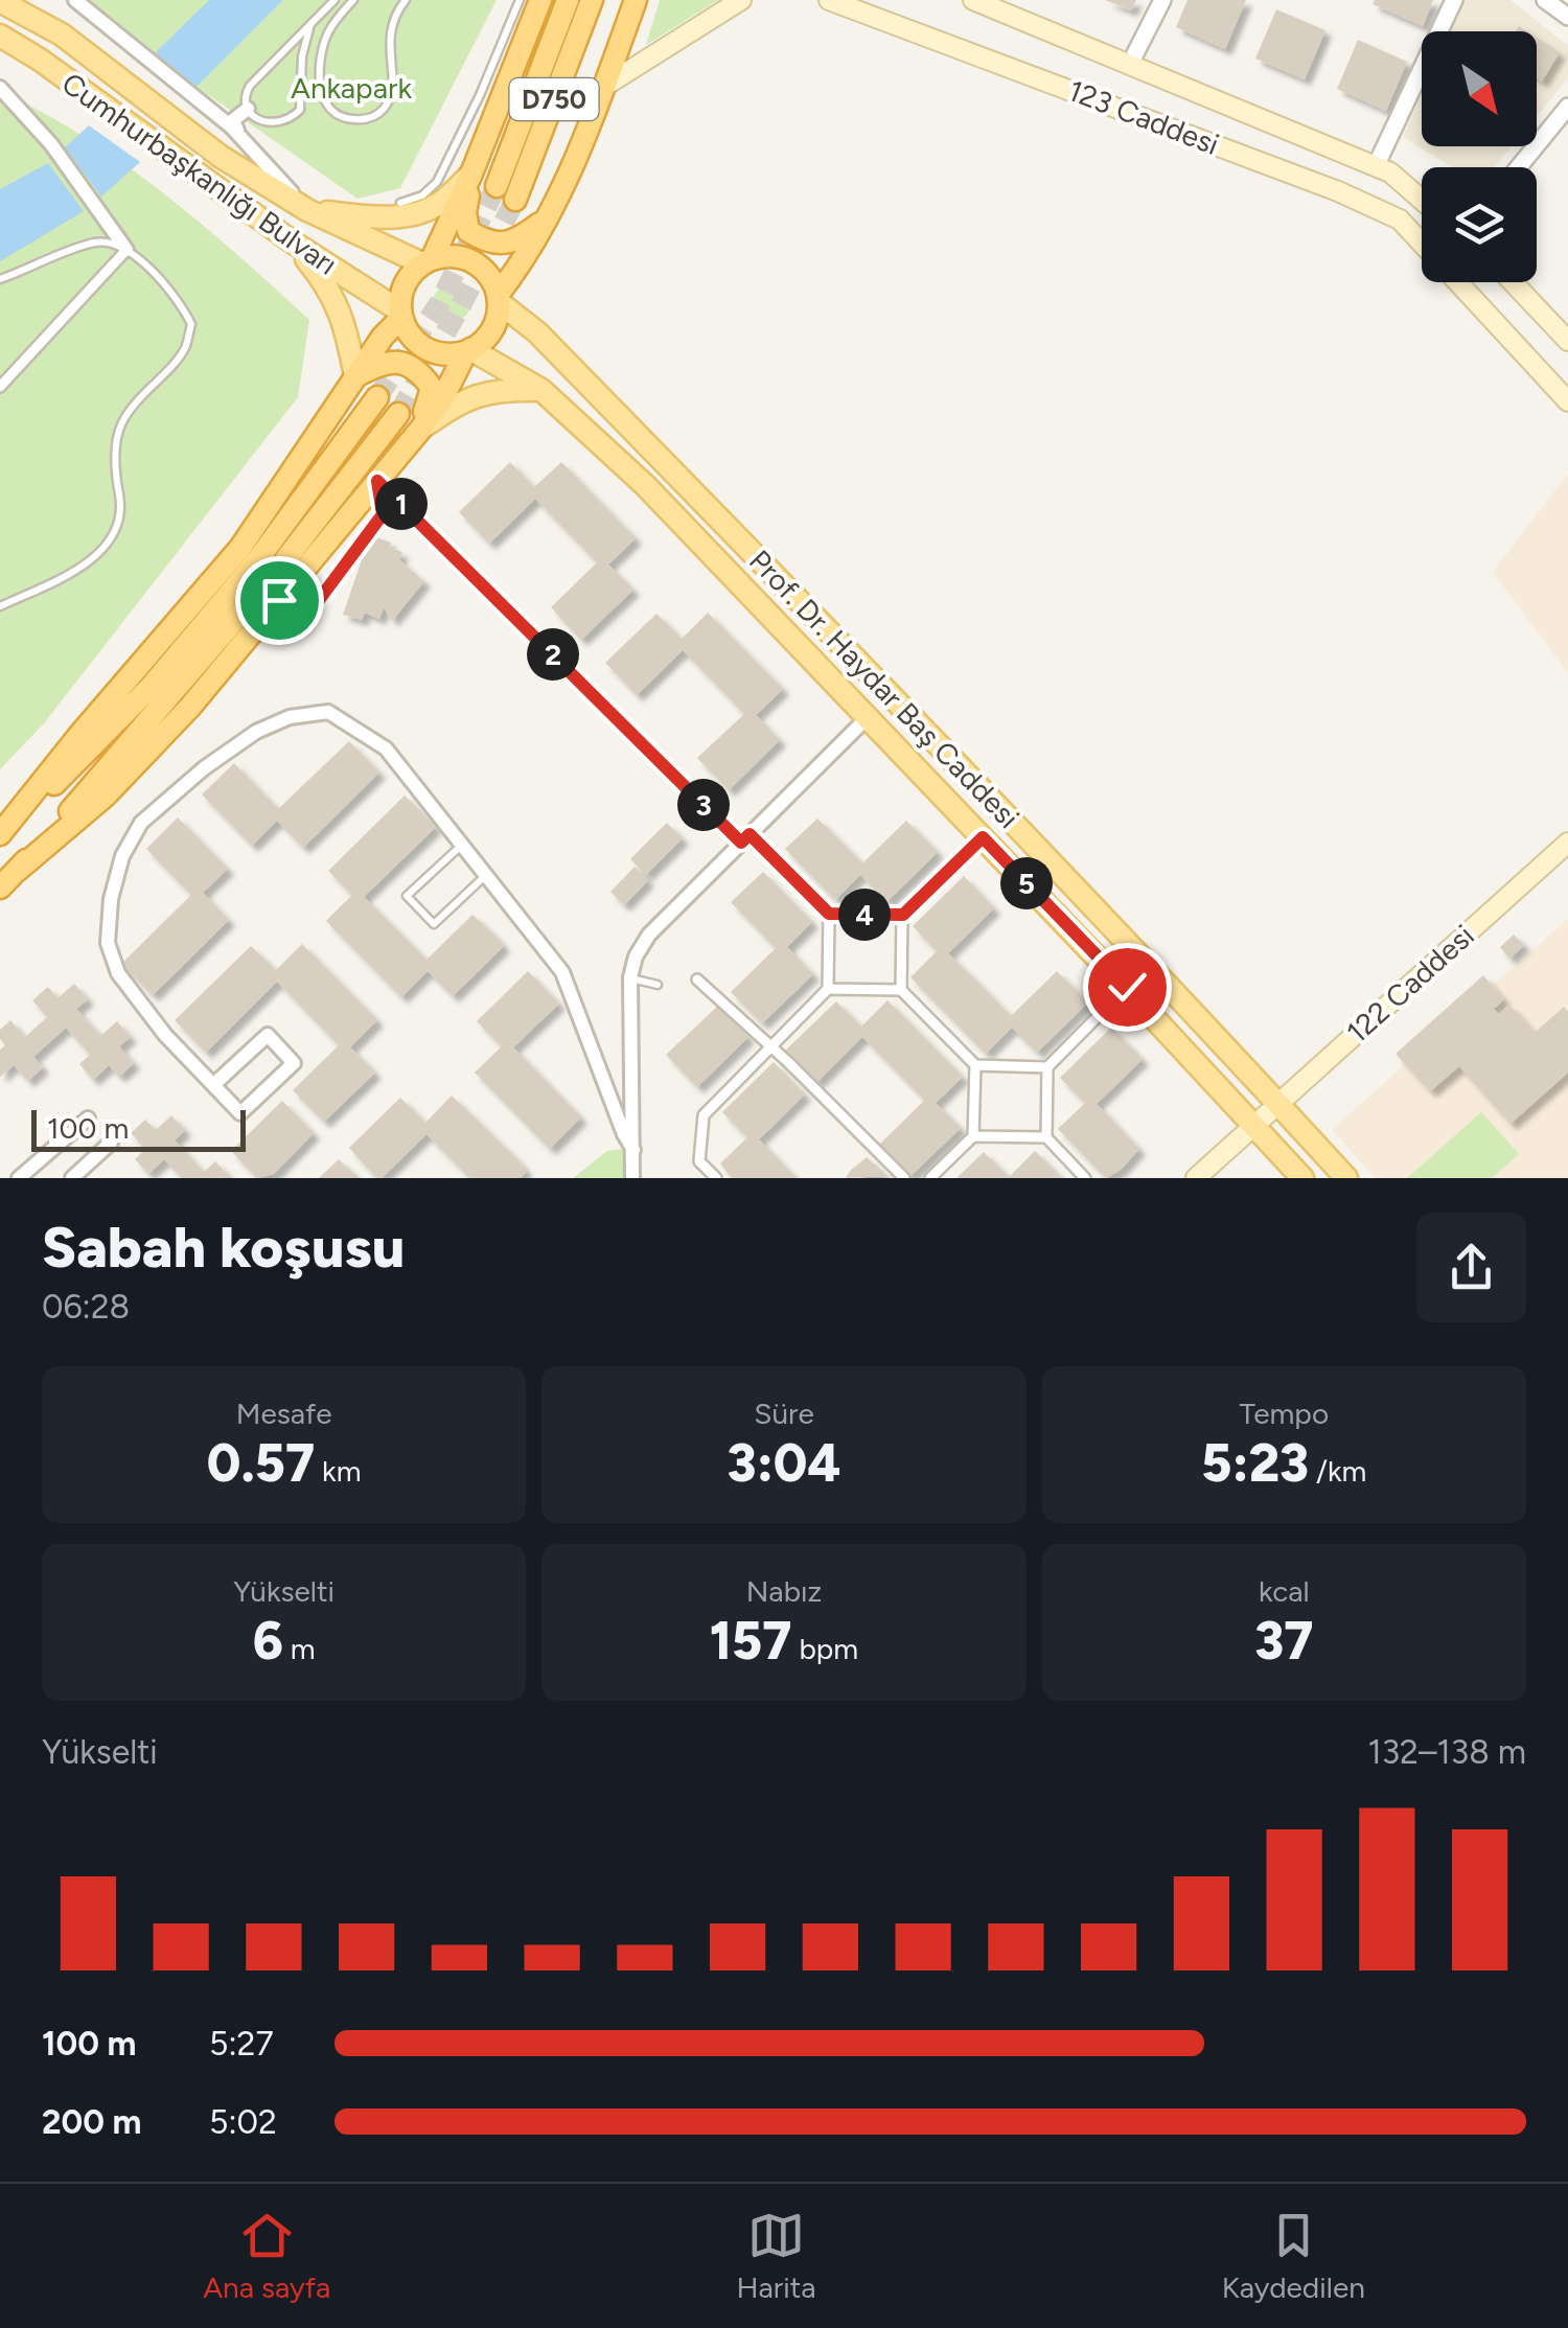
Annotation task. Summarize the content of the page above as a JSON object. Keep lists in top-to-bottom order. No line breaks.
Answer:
{"streets":{"highway":["D750"],"main road":["123 Caddesi","Cumhurbaşkanlığı Bulvarı","Prof. Dr. Haydar Baş Caddesi","122 Caddesi"]},"crossings":[["Cumhurbaşkanlığı Bulvarı","Prof. Dr. Haydar Baş Caddesi"],["Prof. Dr. Haydar Baş Caddesi","122 Caddesi"]],"parks":["Ankapark"],"scale_bar":"100 m","north":"bottom right","page":{"pins":["1","2","3","5","4"],"scale":"100 m","heading":["Sabah koşusu","06:28"],"stats":[["Mesafe","0.57 km"],["Süre","3:04"],["Tempo","5:23 /km"],["Yükselti","6 m"],["Nabız","157 bpm"],["kcal","37"]],"chart":["Yükselti","132–138 m"],"list":[{"name":"100 m","note":"5:27"},{"name":"200 m","note":"5:02"}],"tabs":["Ana sayfa","Harita","Kaydedilen"]}}
